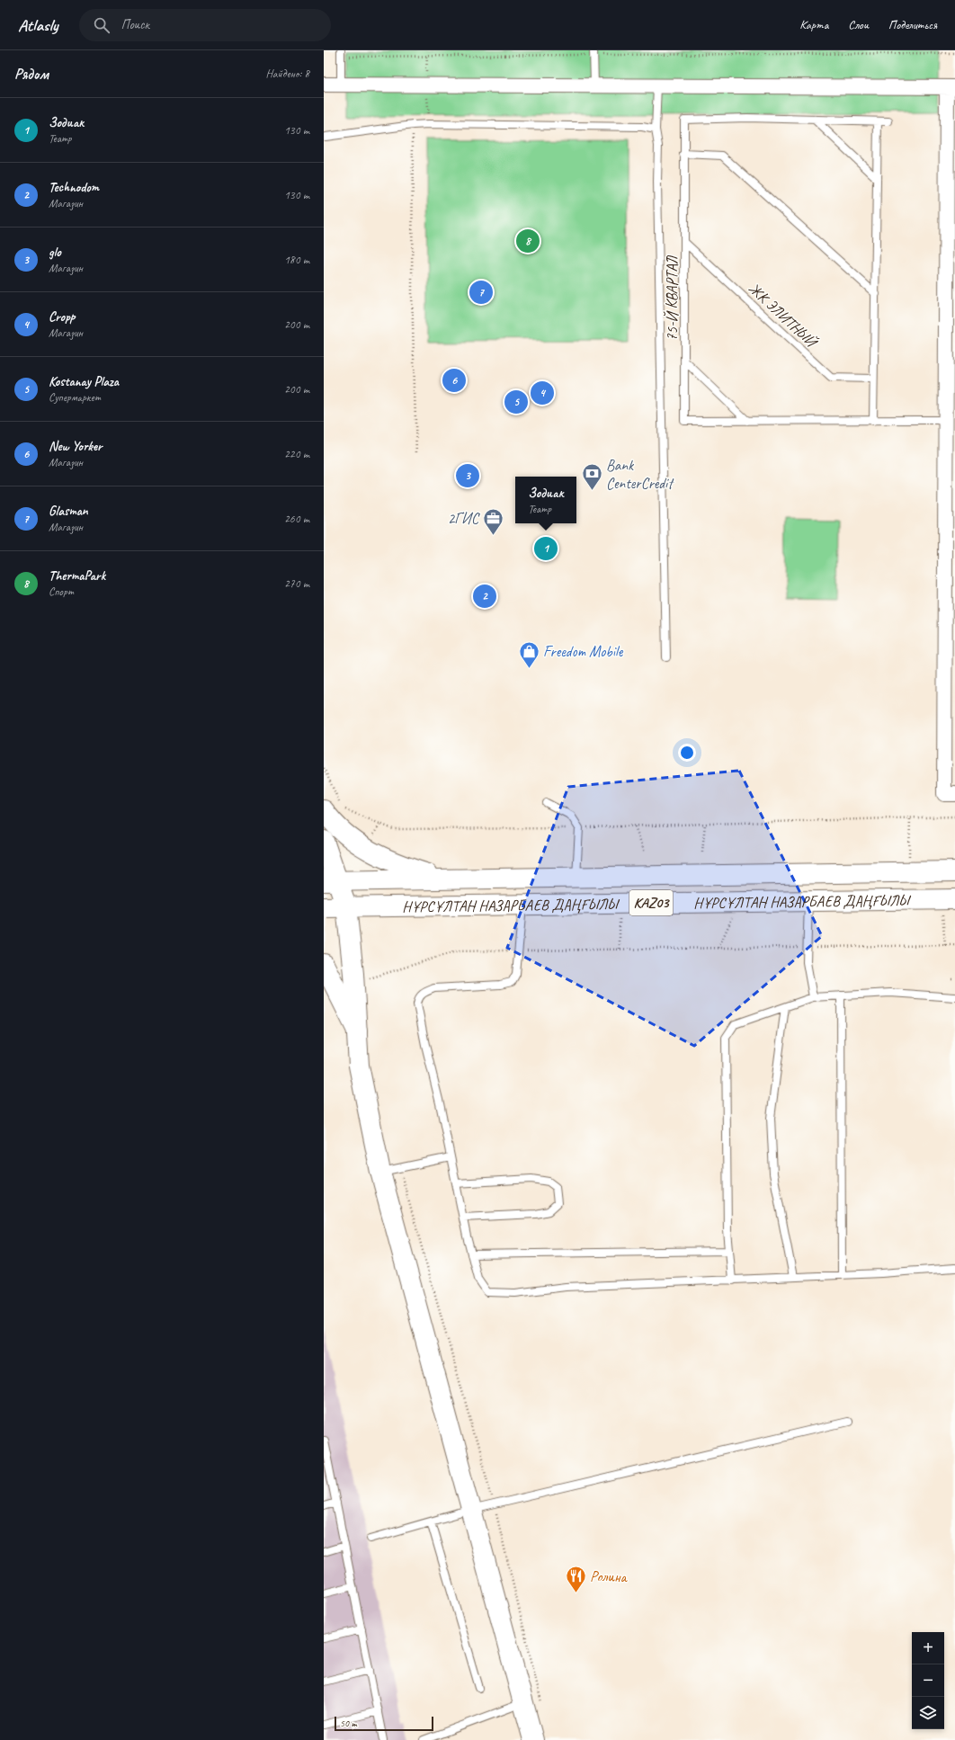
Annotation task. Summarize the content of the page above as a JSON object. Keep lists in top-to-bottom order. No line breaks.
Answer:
{"streets":{"main road":["НҰРСҰЛТАН НАЗАРБАЕВ ДАҢҒЫЛЫ","KАZ03"],"lane":["75-Й КВАРТАЛ","ЖК ЭЛИТНЫЙ"]},"crossings":[["75-Й КВАРТАЛ","ЖК ЭЛИТНЫЙ"],["НҰРСҰЛТАН НАЗАРБАЕВ ДАҢҒЫЛЫ","KАZ03"]],"places":{"bank":["Bank CenterCredit"],"office":["2ГИС"],"shop":["Freedom Mobile"],"restaurant":["Ролина"]},"scale_bar":"50 m","page":{"header":"Atlasly","search":"Поиск","nav":["Карта","Слои","Поделиться"],"heading":["Рядом","Найдено: 8"],"list":[{"mark":"1","name":"Зодиак","note":"Театр","value":"130 m"},{"mark":"2","name":"Technodom","note":"Магазин","value":"130 m"},{"mark":"3","name":"glo","note":"Магазин","value":"180 m"},{"mark":"4","name":"Cropp","note":"Магазин","value":"200 m"},{"mark":"5","name":"Kostanay Plaza","note":"Супермаркет","value":"200 m"},{"mark":"6","name":"New Yorker","note":"Магазин","value":"220 m"},{"mark":"7","name":"Glasman","note":"Магазин","value":"260 m"},{"mark":"8","name":"ThermaPark","note":"Спорт","value":"270 m"}],"pins":["8","7","6","4","5","3","1","2"],"popup":["Зодиак","Театр"],"map_buttons":["+","−"],"scale":"50 m"}}
